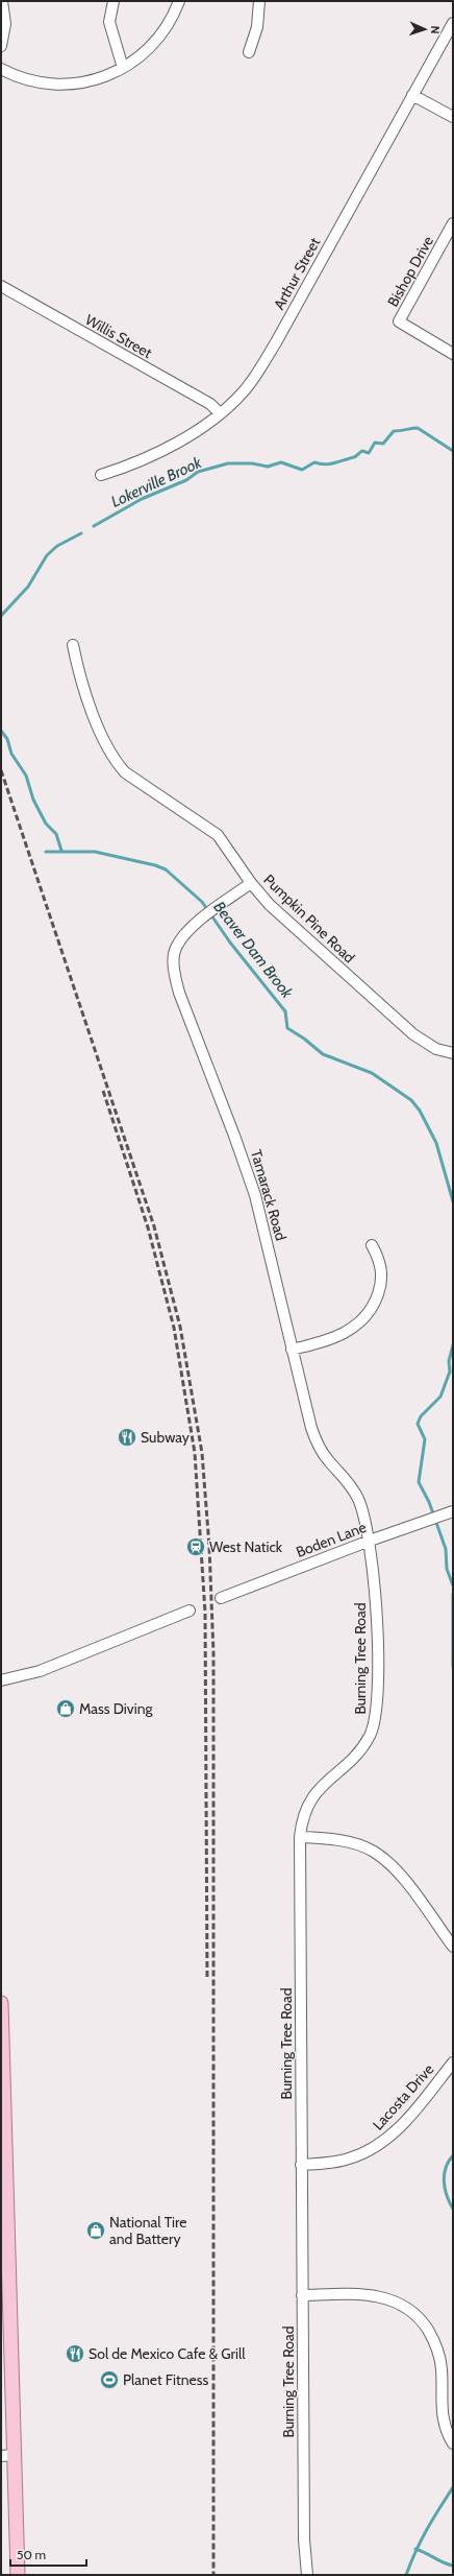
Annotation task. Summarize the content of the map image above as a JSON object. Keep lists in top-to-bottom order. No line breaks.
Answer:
{"streets":{"street":["Bishop Drive","Arthur Street","Willis Street","Pumpkin Pine Road","Tamarack Road","Boden Lane","Burning Tree Road","Lacosta Drive"]},"crossings":[["Arthur Street","Willis Street"],["Pumpkin Pine Road","Tamarack Road"],["Tamarack Road","Boden Lane"],["Tamarack Road","Burning Tree Road"],["Boden Lane","Burning Tree Road"],["Burning Tree Road","Lacosta Drive"]],"water":["Lokerville Brook","Beaver Dam Brook"],"places":{"restaurant":["Subway","Sol de Mexico Cafe & Grill"],"station":["West Natick"],"shop":["Mass Diving","National Tire and Battery"],"sports":["Planet Fitness"]},"scale_bar":"50 m","north":"right"}
